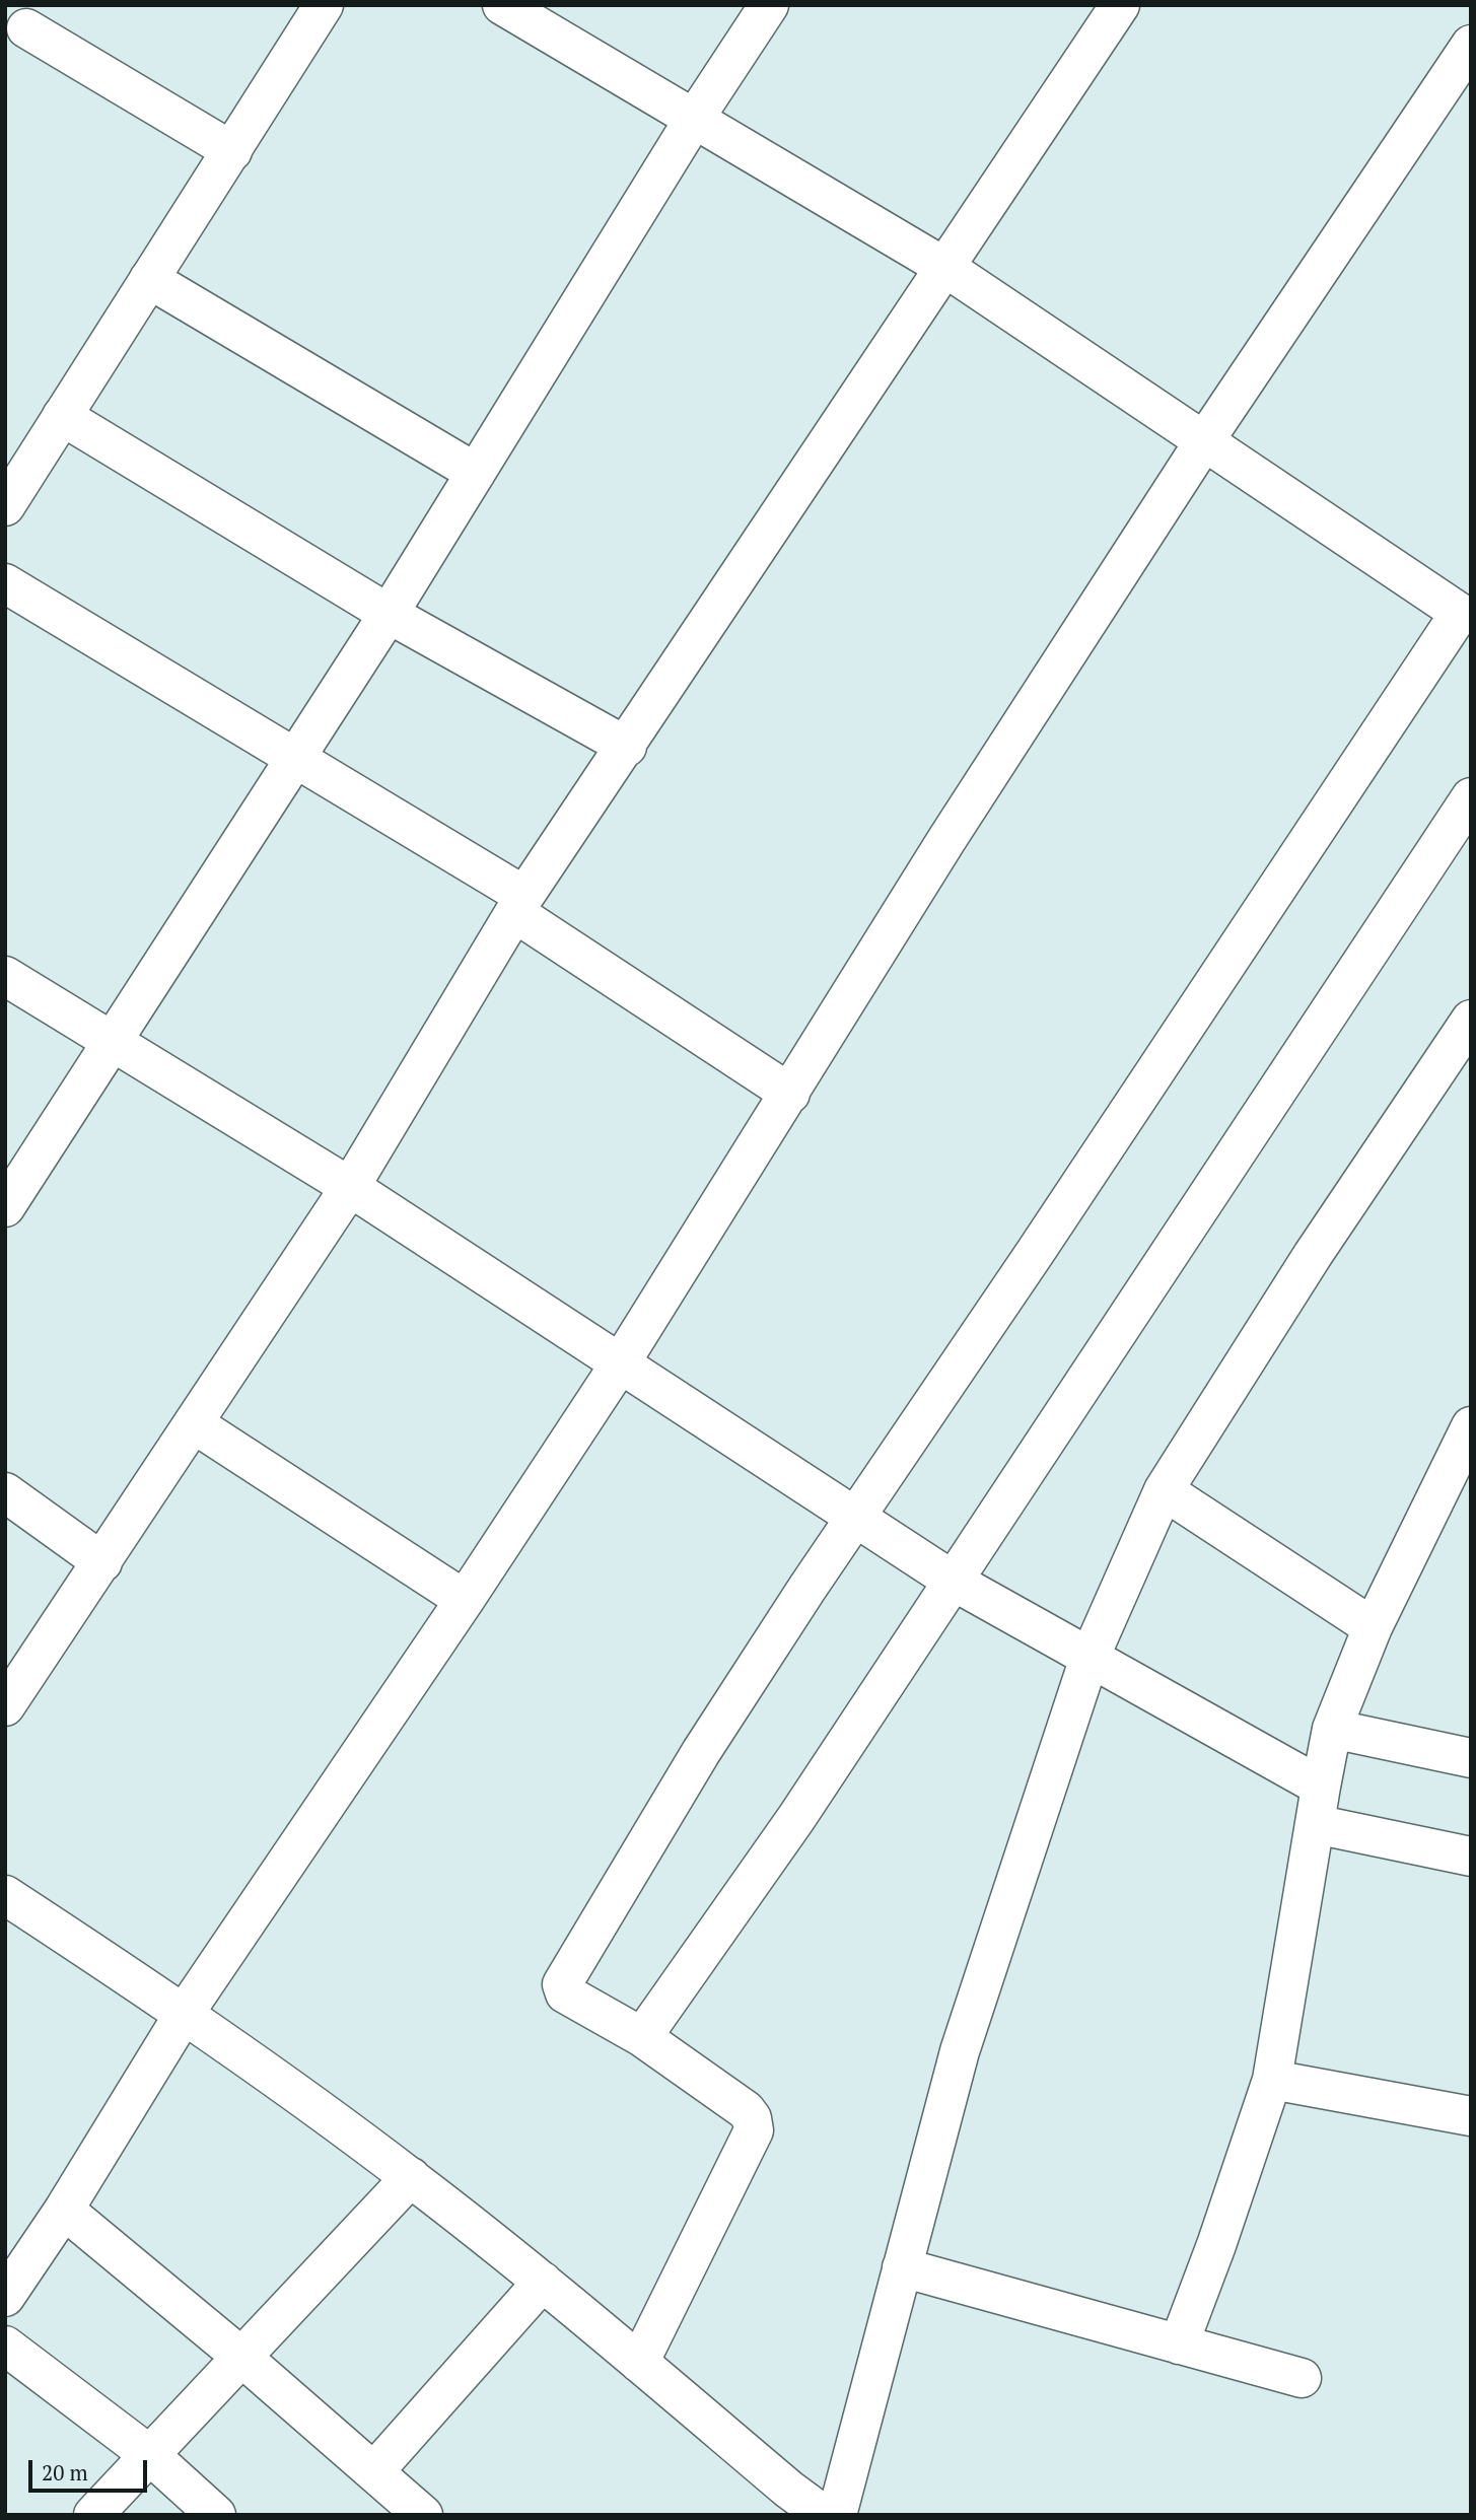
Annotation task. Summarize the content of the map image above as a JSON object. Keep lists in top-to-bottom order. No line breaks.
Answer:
{"scale_bar":"20 m"}
